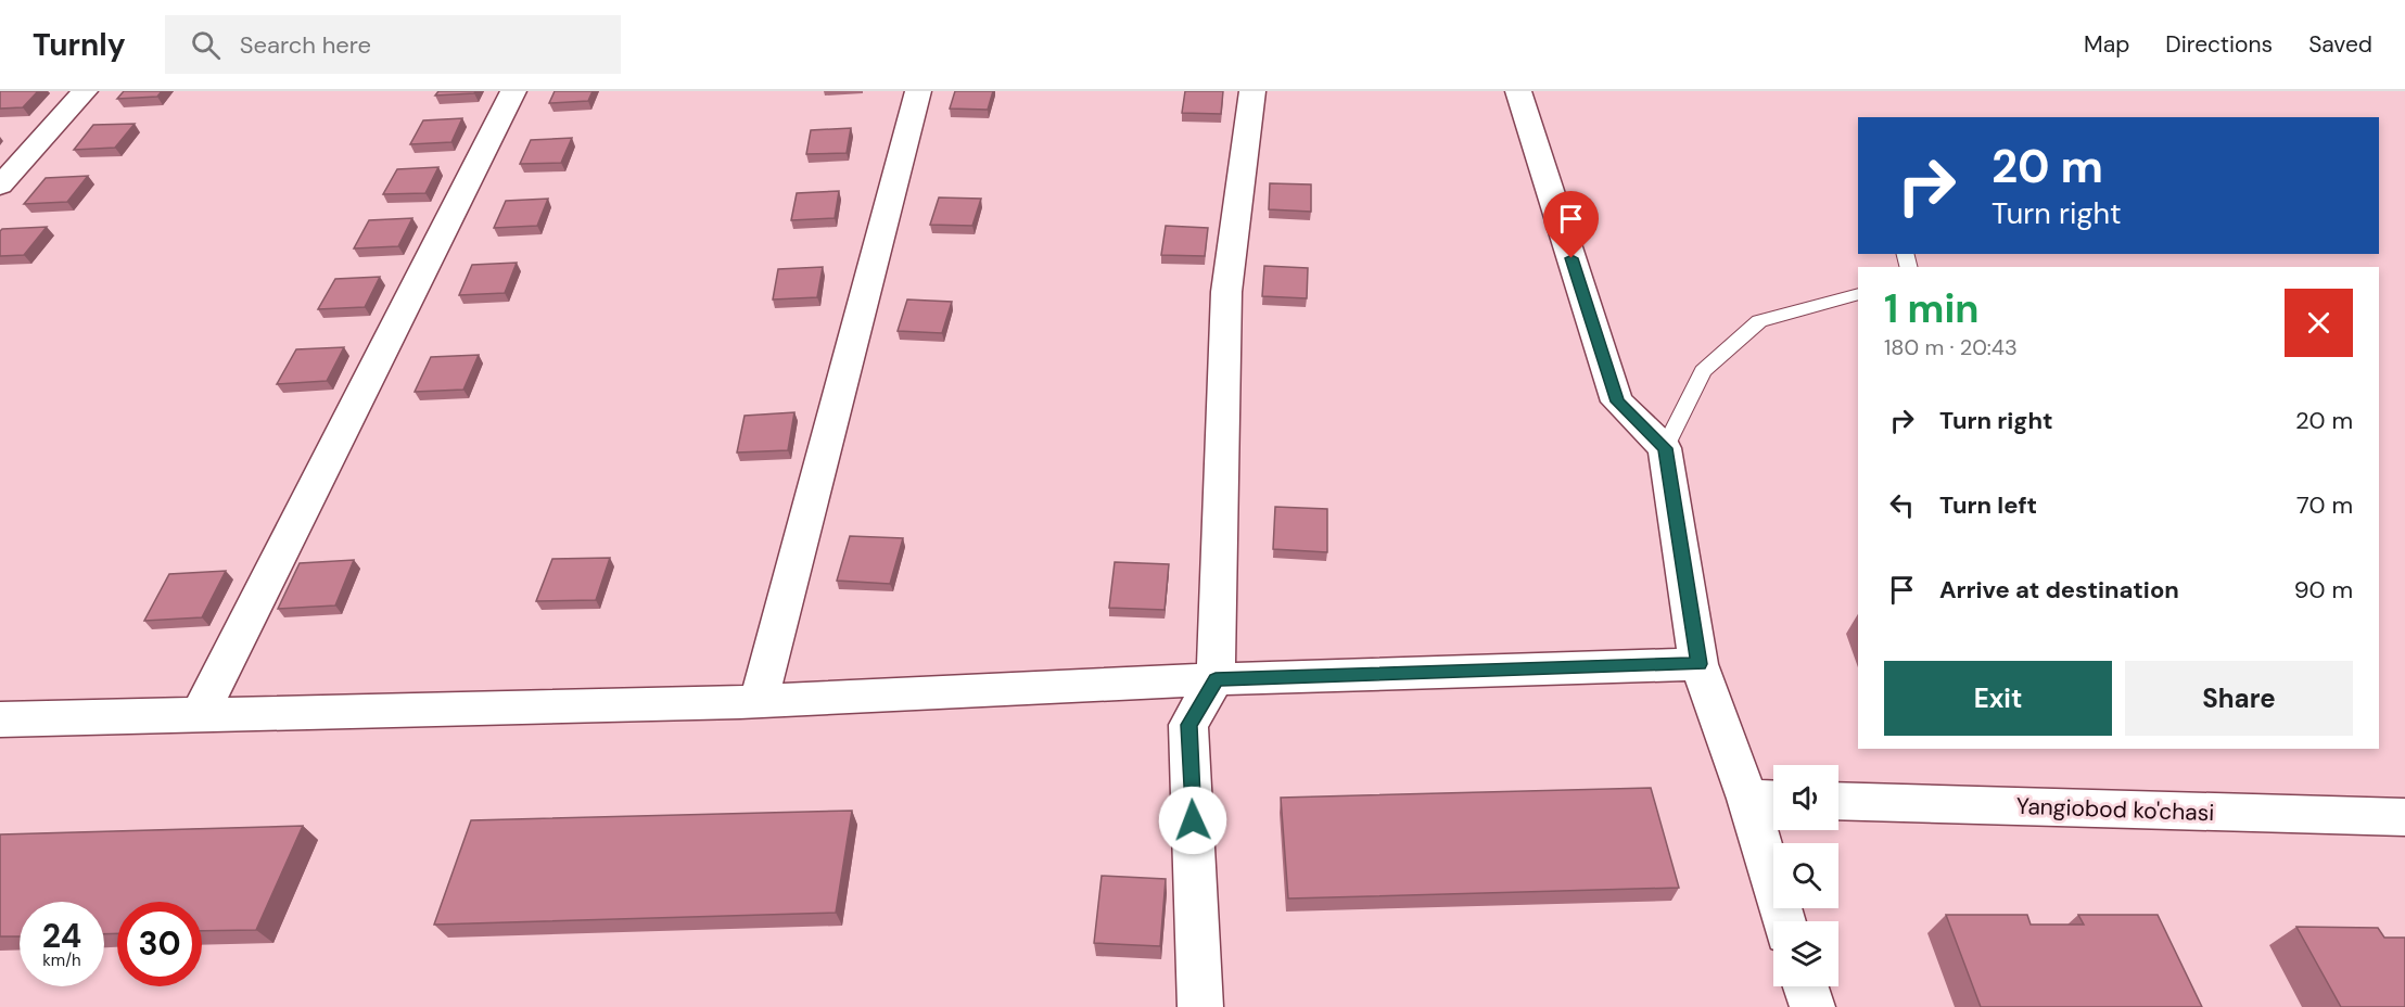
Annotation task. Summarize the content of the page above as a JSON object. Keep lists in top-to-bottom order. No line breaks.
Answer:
{"streets":{"street":["Yangiobod ko'chasi"]},"page":{"header":"Turnly","search":"Search here","nav":["Map","Directions","Saved"],"turn":["20 m","Turn right"],"heading":["1 min","180 m · 20:43"],"list":[{"name":"Turn right","value":"20 m"},{"name":"Turn left","value":"70 m"},{"name":"Arrive at destination","value":"90 m"}],"buttons":["Exit","Share"],"speed":"24 km/h","limit":"30"}}
